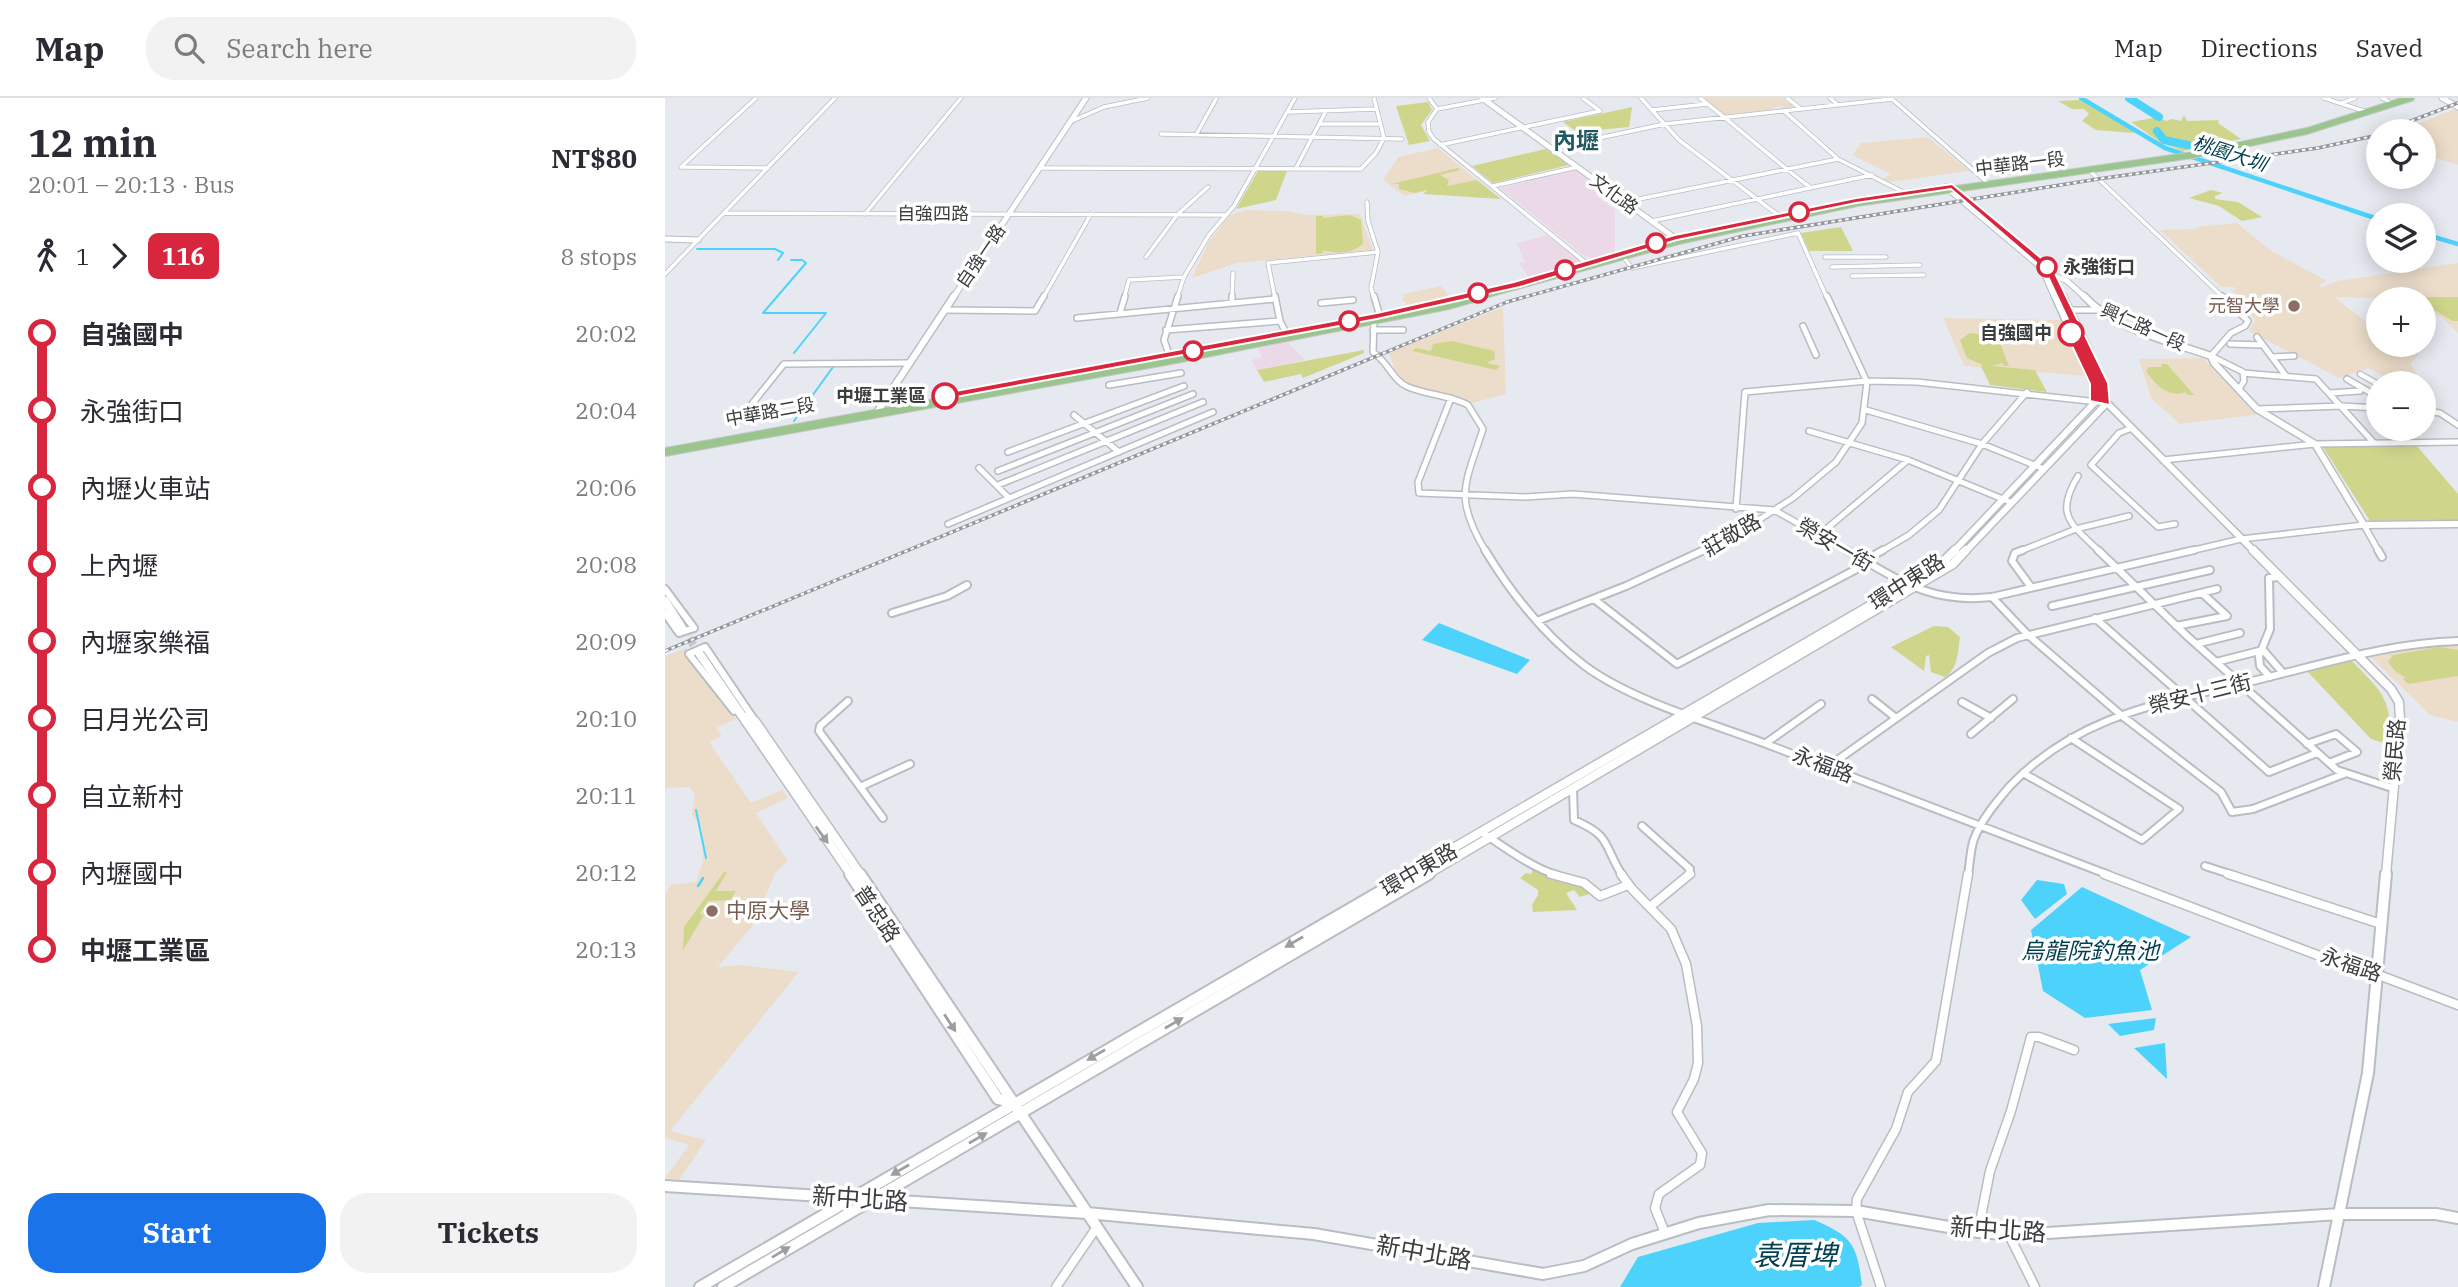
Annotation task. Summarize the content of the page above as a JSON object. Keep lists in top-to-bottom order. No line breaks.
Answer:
{"streets":{"main road":["中華路一段","中華路二段"],"street":["文化路","自強四路","自強一路","興仁路一段","莊敬路","榮安一街","環中東路","榮安十三街","榮民路","永福路","普忠路","新中北路"]},"crossings":[["中華路一段","文化路"],["中華路一段","自強一路"],["中華路一段","興仁路一段"],["中華路一段","中華路二段"],["中華路一段","莊敬路"],["自強四路","自強一路"],["自強一路","中華路二段"],["莊敬路","榮安一街"],["莊敬路","永福路"],["榮安一街","環中東路"],["榮安一街","榮民路"],["榮安一街","永福路"],["環中東路","榮民路"],["環中東路","永福路"],["環中東路","普忠路"],["環中東路","新中北路"],["榮安十三街","榮民路"],["榮安十三街","永福路"],["榮民路","永福路"],["榮民路","新中北路"],["普忠路","新中北路"]],"districts":["內壢"],"water":["桃園大圳","烏龍院釣魚池","袁厝埤"],"places":["永強街口","元智大學","自強國中","中壢工業區","中原大學"],"lines":["bus line 116"],"page":{"header":"Map","search":"Search here","nav":["Map","Directions","Saved"],"heading":["12 min","20:01 – 20:13 · Bus","NT$80"],"map_buttons":["+","−"],"legs":["1","116","8 stops"],"list":[{"name":"自強國中","value":"20:02"},{"name":"永強街口","value":"20:04"},{"name":"內壢火車站","value":"20:06"},{"name":"上內壢","value":"20:08"},{"name":"內壢家樂福","value":"20:09"},{"name":"日月光公司","value":"20:10"},{"name":"自立新村","value":"20:11"},{"name":"內壢國中","value":"20:12"},{"name":"中壢工業區","value":"20:13"}],"buttons":["Start","Tickets"]}}
